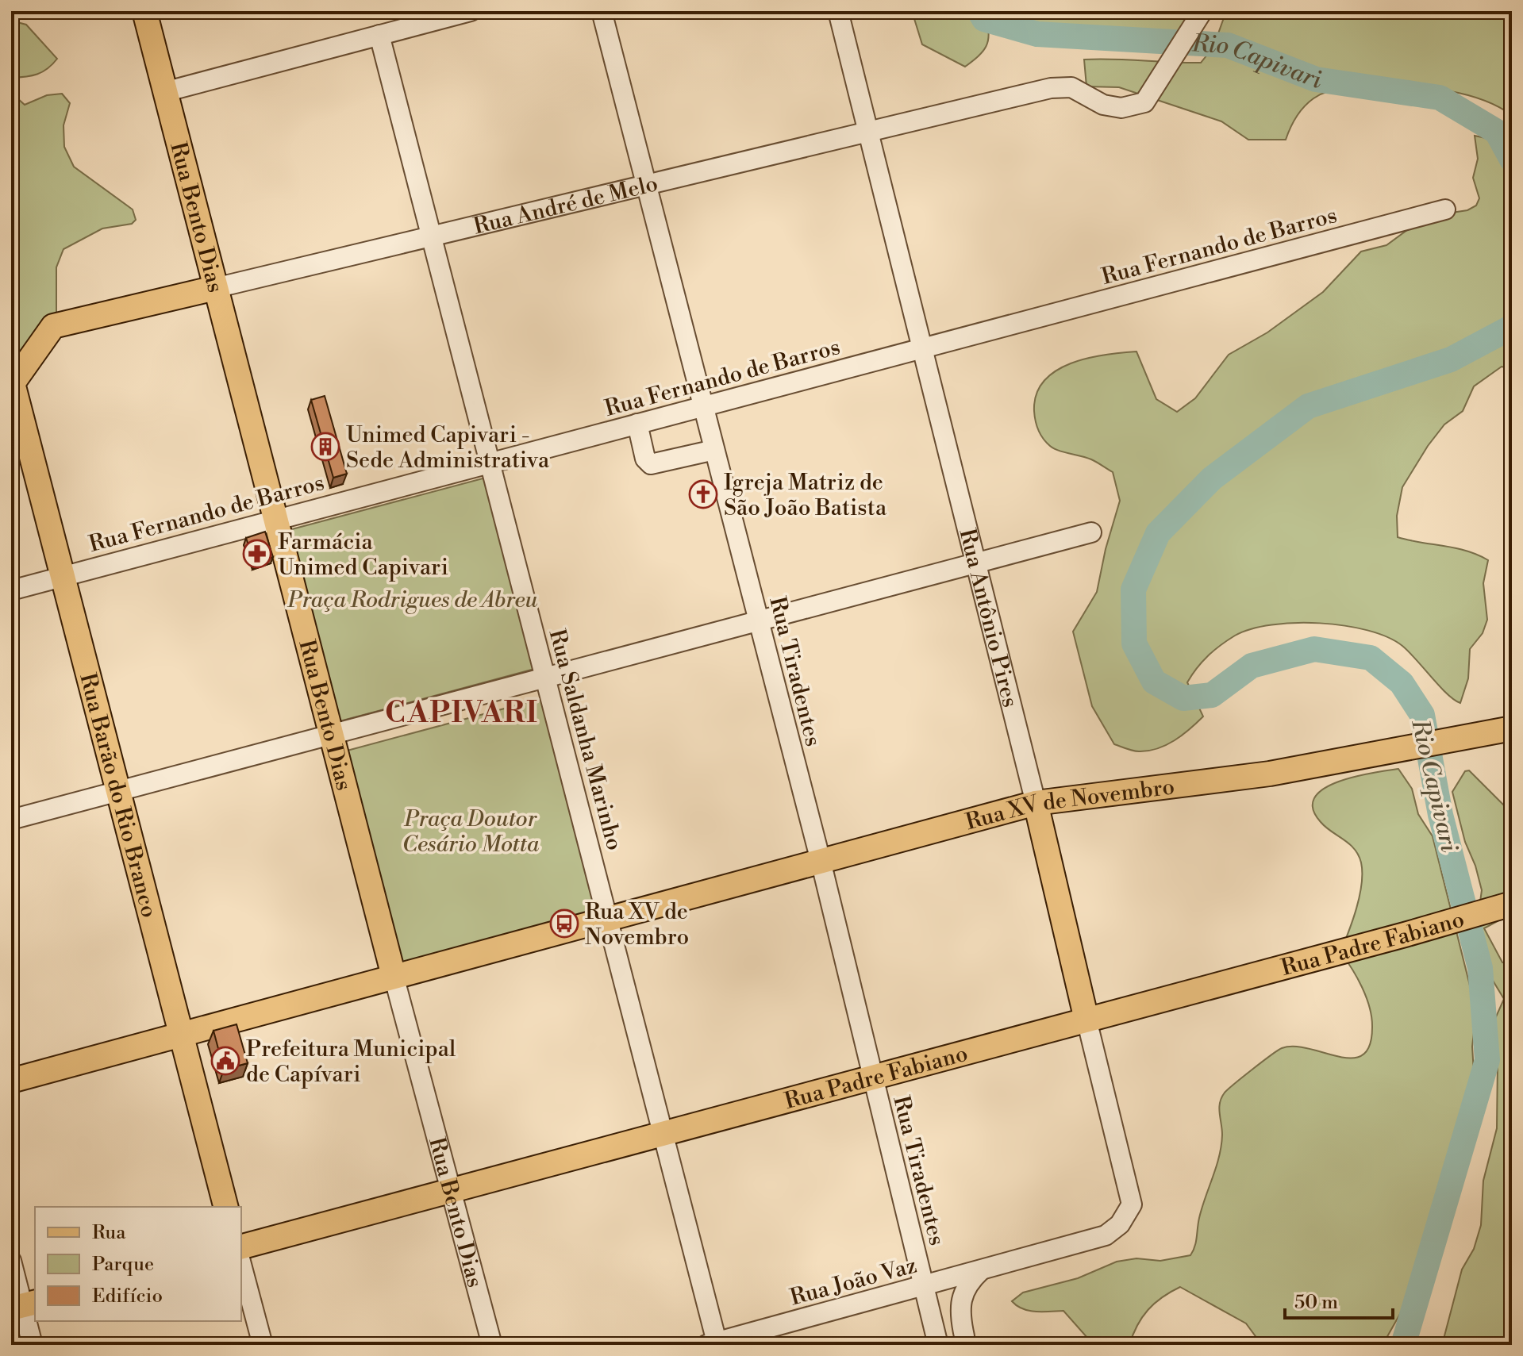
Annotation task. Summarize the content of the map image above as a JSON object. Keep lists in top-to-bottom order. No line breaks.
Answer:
{"streets":{"main road":["Rua André de Melo","Rua Bento Dias","Rua Antônio Pires","Rua Barão do Rio Branco","Rua XV de Novembro","Rua Padre Fabiano"],"street":["Rua Fernando de Barros","Rua Tiradentes","Rua Saldanha Marinho","Rua João Vaz"]},"crossings":[["Rua André de Melo","Rua Bento Dias"],["Rua André de Melo","Rua Antônio Pires"],["Rua André de Melo","Rua Tiradentes"],["Rua André de Melo","Rua Saldanha Marinho"],["Rua André de Melo","Rua Barão do Rio Branco"],["Rua Bento Dias","Rua Fernando de Barros"],["Rua Bento Dias","Rua XV de Novembro"],["Rua Bento Dias","Rua Padre Fabiano"],["Rua Fernando de Barros","Rua Antônio Pires"],["Rua Fernando de Barros","Rua Tiradentes"],["Rua Fernando de Barros","Rua Saldanha Marinho"],["Rua Fernando de Barros","Rua Barão do Rio Branco"],["Rua Antônio Pires","Rua XV de Novembro"],["Rua Antônio Pires","Rua Padre Fabiano"],["Rua Antônio Pires","Rua João Vaz"],["Rua Tiradentes","Rua XV de Novembro"],["Rua Tiradentes","Rua Padre Fabiano"],["Rua Tiradentes","Rua João Vaz"],["Rua Saldanha Marinho","Rua XV de Novembro"],["Rua Saldanha Marinho","Rua Padre Fabiano"],["Rua Saldanha Marinho","Rua João Vaz"],["Rua Barão do Rio Branco","Rua XV de Novembro"]],"districts":["CAPIVARI"],"water":["Rio Capivari"],"parks":["Praça Rodrigues de Abreu","Praça Doutor Cesário Motta"],"places":{"building":["Unimed Capivari - Sede Administrativa"],"church":["Igreja Matriz de São João Batista"],"pharmacy":["Farmácia Unimed Capivari"],"bus stop":["Rua XV de Novembro"],"public building":["Prefeitura Municipal de Capívari"]},"legend":["Rua","Parque","Edifício"],"scale_bar":"50 m"}
